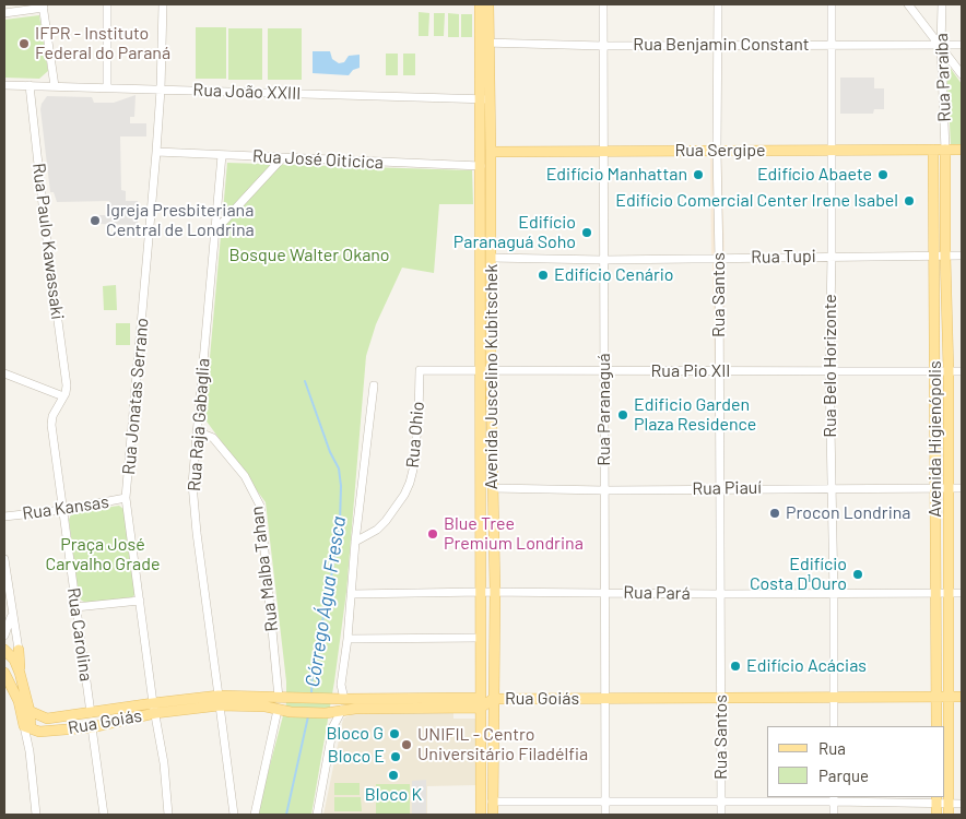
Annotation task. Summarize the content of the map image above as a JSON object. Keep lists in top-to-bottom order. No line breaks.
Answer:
{"streets":{"main road":["Rua Sergipe","Avenida Juscelino Kubitschek","Avenida Higienópolis","Rua Goiás"],"street":["Rua Benjamin Constant","Rua Paraíba","Rua João XXIII","Rua José Oiticica","Rua Paulo Kawassaki","Rua Tupi","Rua Santos","Rua Belo Horizonte","Rua Pio XII","Rua Jonatas Serrano","Rua Paranaguá","Rua Raja Gabaglia","Rua Ohio","Rua Piauí","Rua Kansas","Rua Malba Tahan","Rua Pará","Rua Carolina"]},"crossings":[["Rua Benjamin Constant","Rua Paraíba"],["Rua Benjamin Constant","Rua Santos"],["Rua Benjamin Constant","Rua Belo Horizonte"],["Rua Benjamin Constant","Avenida Juscelino Kubitschek"],["Rua Benjamin Constant","Rua Paranaguá"],["Rua Paraíba","Rua Sergipe"],["Rua Paraíba","Avenida Higienópolis"],["Rua João XXIII","Rua Paulo Kawassaki"],["Rua João XXIII","Avenida Juscelino Kubitschek"],["Rua João XXIII","Rua Jonatas Serrano"],["Rua Sergipe","Rua Santos"],["Rua Sergipe","Rua Belo Horizonte"],["Rua Sergipe","Avenida Juscelino Kubitschek"],["Rua Sergipe","Rua Paranaguá"],["Rua Sergipe","Avenida Higienópolis"],["Rua José Oiticica","Avenida Juscelino Kubitschek"],["Rua José Oiticica","Rua Jonatas Serrano"],["Rua José Oiticica","Rua Raja Gabaglia"],["Rua Paulo Kawassaki","Rua Carolina"],["Rua Tupi","Rua Santos"],["Rua Tupi","Rua Belo Horizonte"],["Rua Tupi","Avenida Juscelino Kubitschek"],["Rua Tupi","Rua Paranaguá"],["Rua Tupi","Avenida Higienópolis"],["Rua Santos","Rua Pio XII"],["Rua Santos","Rua Piauí"],["Rua Santos","Rua Pará"],["Rua Santos","Rua Goiás"],["Rua Belo Horizonte","Rua Pio XII"],["Rua Belo Horizonte","Rua Piauí"],["Rua Belo Horizonte","Rua Pará"],["Rua Belo Horizonte","Rua Goiás"],["Rua Pio XII","Avenida Juscelino Kubitschek"],["Rua Pio XII","Rua Paranaguá"],["Rua Pio XII","Rua Ohio"],["Rua Pio XII","Avenida Higienópolis"],["Avenida Juscelino Kubitschek","Rua Piauí"],["Avenida Juscelino Kubitschek","Rua Pará"],["Avenida Juscelino Kubitschek","Rua Goiás"],["Rua Jonatas Serrano","Rua Kansas"],["Rua Jonatas Serrano","Rua Goiás"],["Rua Paranaguá","Rua Piauí"],["Rua Paranaguá","Rua Pará"],["Rua Paranaguá","Rua Goiás"],["Rua Raja Gabaglia","Rua Malba Tahan"],["Rua Raja Gabaglia","Rua Goiás"],["Avenida Higienópolis","Rua Piauí"],["Avenida Higienópolis","Rua Pará"],["Avenida Higienópolis","Rua Goiás"],["Rua Kansas","Rua Carolina"],["Rua Malba Tahan","Rua Goiás"],["Rua Carolina","Rua Goiás"]],"water":["Córrego Água Fresca"],"parks":["Bosque Walter Okano","Praça José Carvalho Grade"],"places":["IFPR - Instituto Federal do Paraná","Edifício Manhattan","Edifício Abaete","Edifício Comercial Center Irene Isabel","Igreja Presbiteriana Central de Londrina","Edifício Paranaguá Soho","Edifício Cenário","Edificio Garden Plaza Residence","Procon Londrina","Blue Tree Premium Londrina","Edifício Costa D¹Ouro","Edifício Acácias","Bloco G","UNIFIL - Centro Universitário Filadélfia","Bloco E","Bloco K"],"legend":["Rua","Parque"]}
